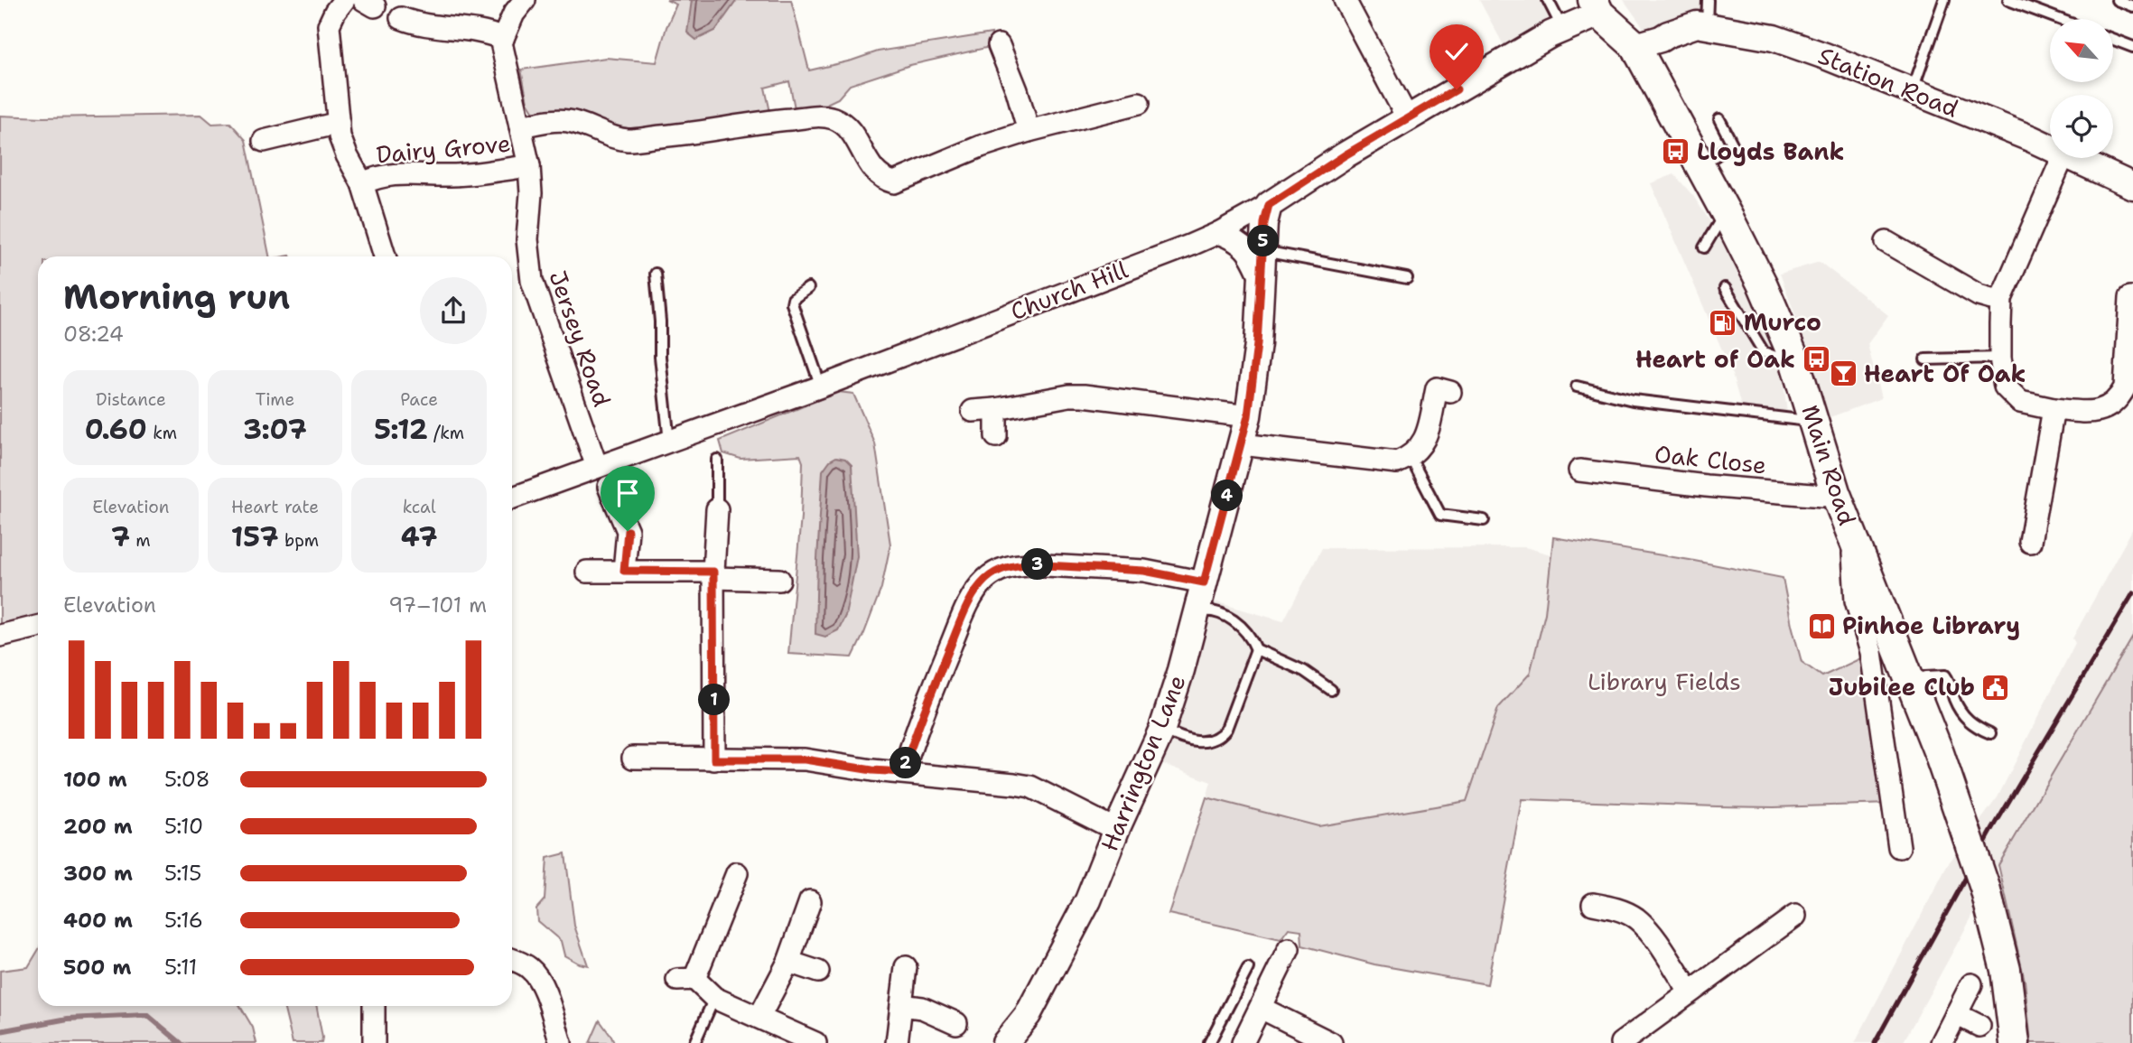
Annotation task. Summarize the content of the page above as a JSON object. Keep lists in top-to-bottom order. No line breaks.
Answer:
{"streets":{"main road":["Main Road"],"street":["Station Road","Dairy Grove","Church Hill","Jersey Road","Oak Close","Harrington Lane"]},"crossings":[["Station Road","Main Road"],["Dairy Grove","Jersey Road"],["Church Hill","Jersey Road"],["Church Hill","Main Road"],["Church Hill","Harrington Lane"],["Oak Close","Main Road"]],"parks":["Library Fields"],"places":{"bus stop":["Lloyds Bank","Heart of Oak"],"fuel station":["Murco"],"bar":["Heart Of Oak"],"library":["Pinhoe Library"],"public building":["Jubilee Club"]},"north":"top left","page":{"pins":["5","4","3","1","2"],"heading":["Morning run","08:24"],"stats":[["Distance","0.60 km"],["Time","3:07"],["Pace","5:12 /km"],["Elevation","7 m"],["Heart rate","157 bpm"],["kcal","47"]],"chart":["Elevation","97–101 m"],"list":[{"name":"100 m","note":"5:08"},{"name":"200 m","note":"5:10"},{"name":"300 m","note":"5:15"},{"name":"400 m","note":"5:16"},{"name":"500 m","note":"5:11"}]}}
